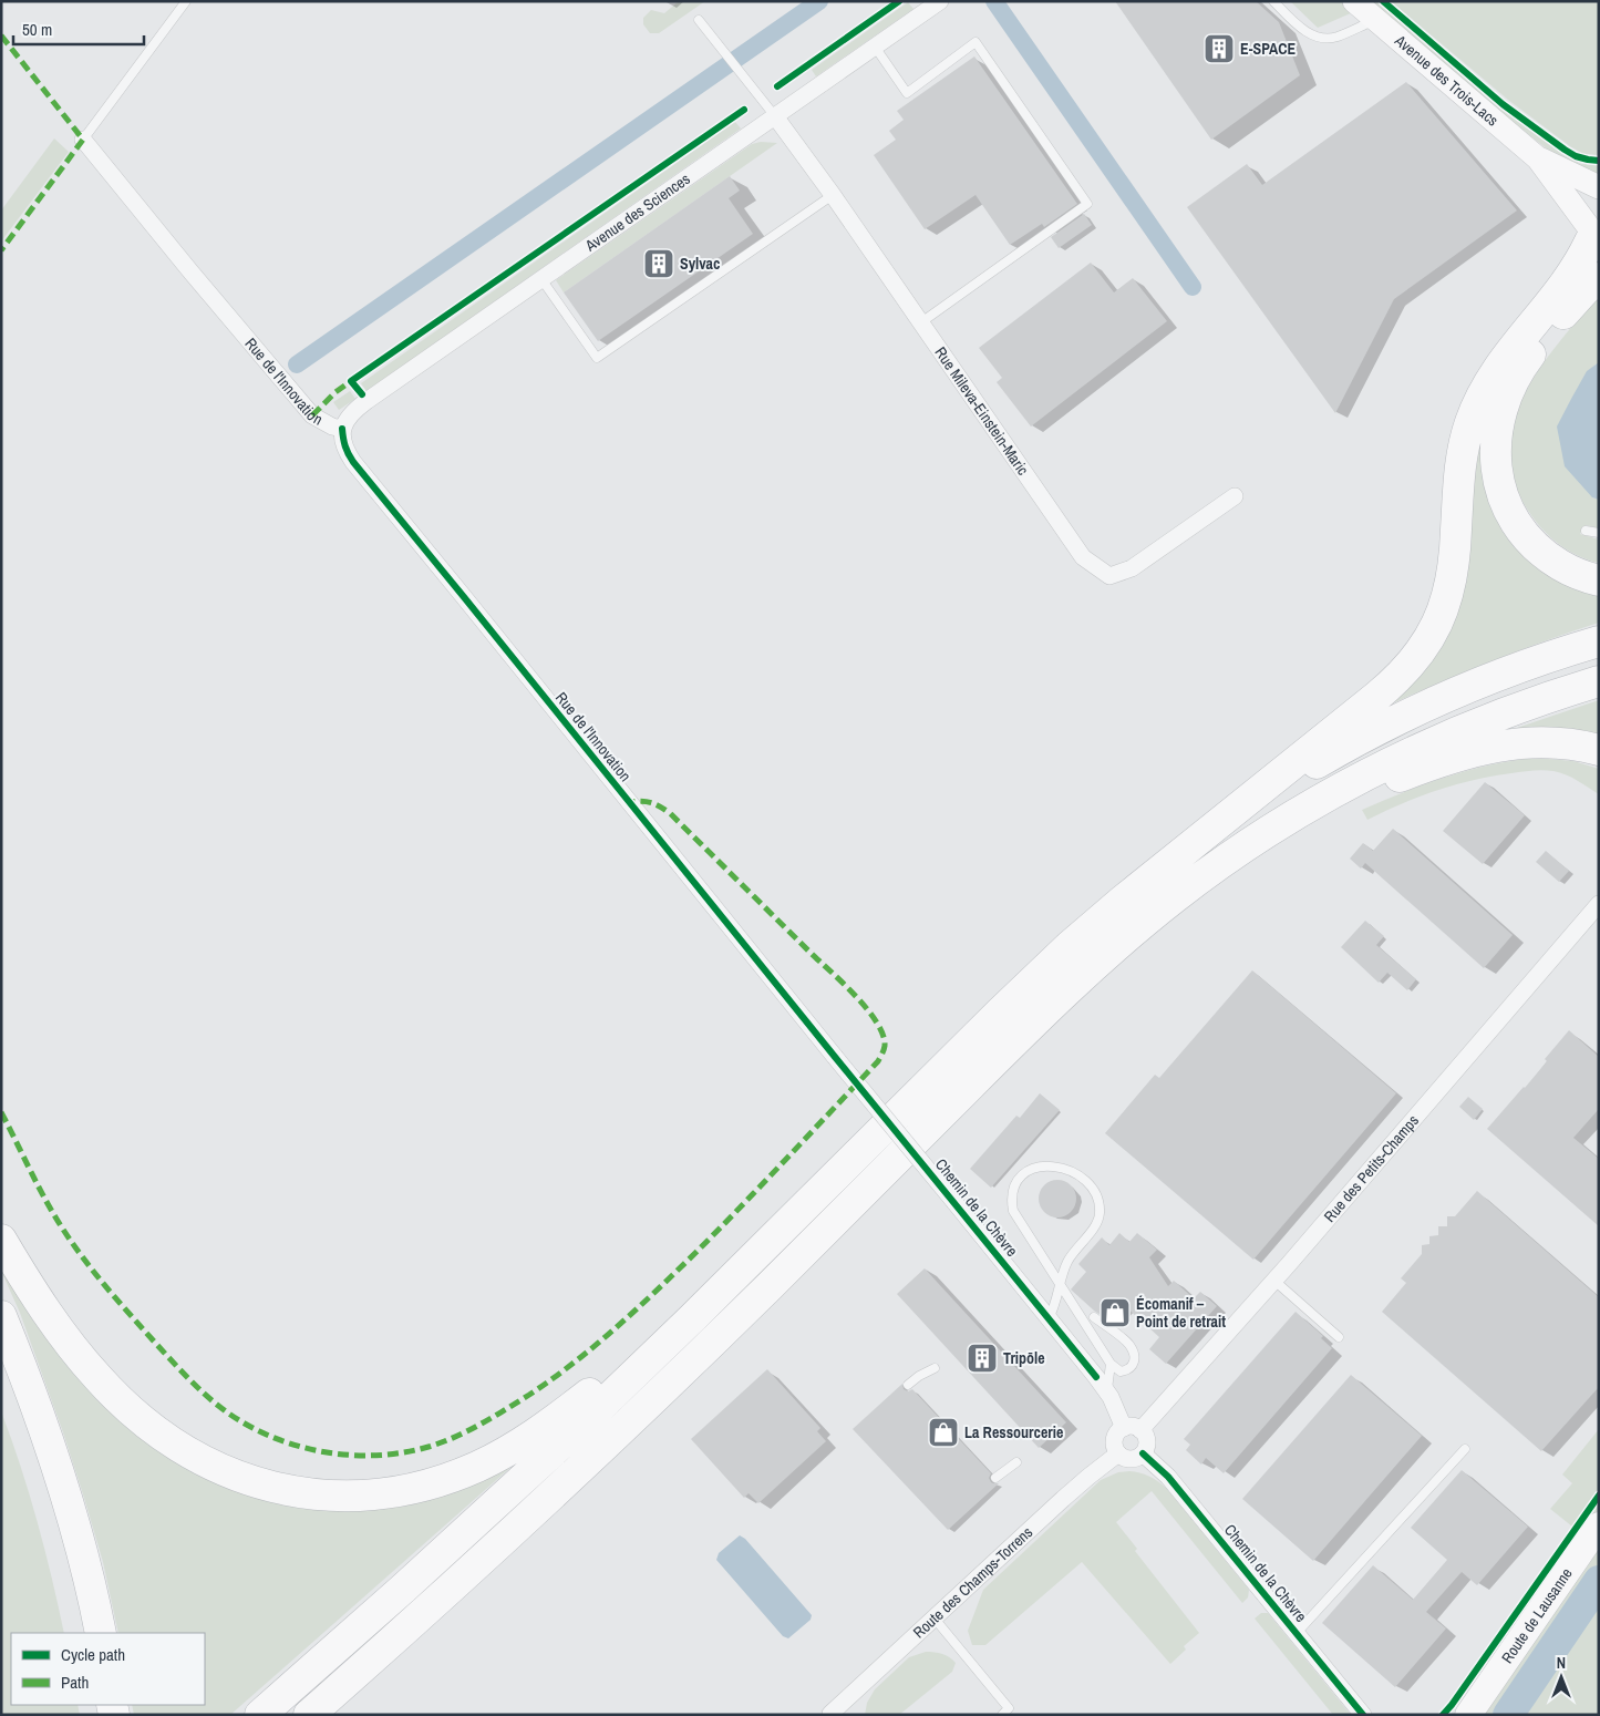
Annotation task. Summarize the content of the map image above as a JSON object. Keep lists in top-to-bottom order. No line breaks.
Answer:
{"streets":{"main road":["Route de Lausanne"],"street":["Avenue des Trois-Lacs","Avenue des Sciences","Rue de l'Innovation","Rue Mileva-Einstein-Maric","Rue des Petits-Champs","Chemin de la Chèvre","Route des Champs-Torrens"]},"crossings":[["Avenue des Sciences","Rue de l'Innovation"],["Avenue des Sciences","Rue Mileva-Einstein-Maric"],["Rue de l'Innovation","Chemin de la Chèvre"],["Rue des Petits-Champs","Chemin de la Chèvre"],["Rue des Petits-Champs","Route des Champs-Torrens"],["Chemin de la Chèvre","Route des Champs-Torrens"]],"places":{"building":["E-SPACE","Sylvac","Tripōle"],"shop":["Écomanif – Point de retrait","La Ressourcerie"]},"legend":["Cycle path","Path"],"scale_bar":"50 m","north":"top"}
